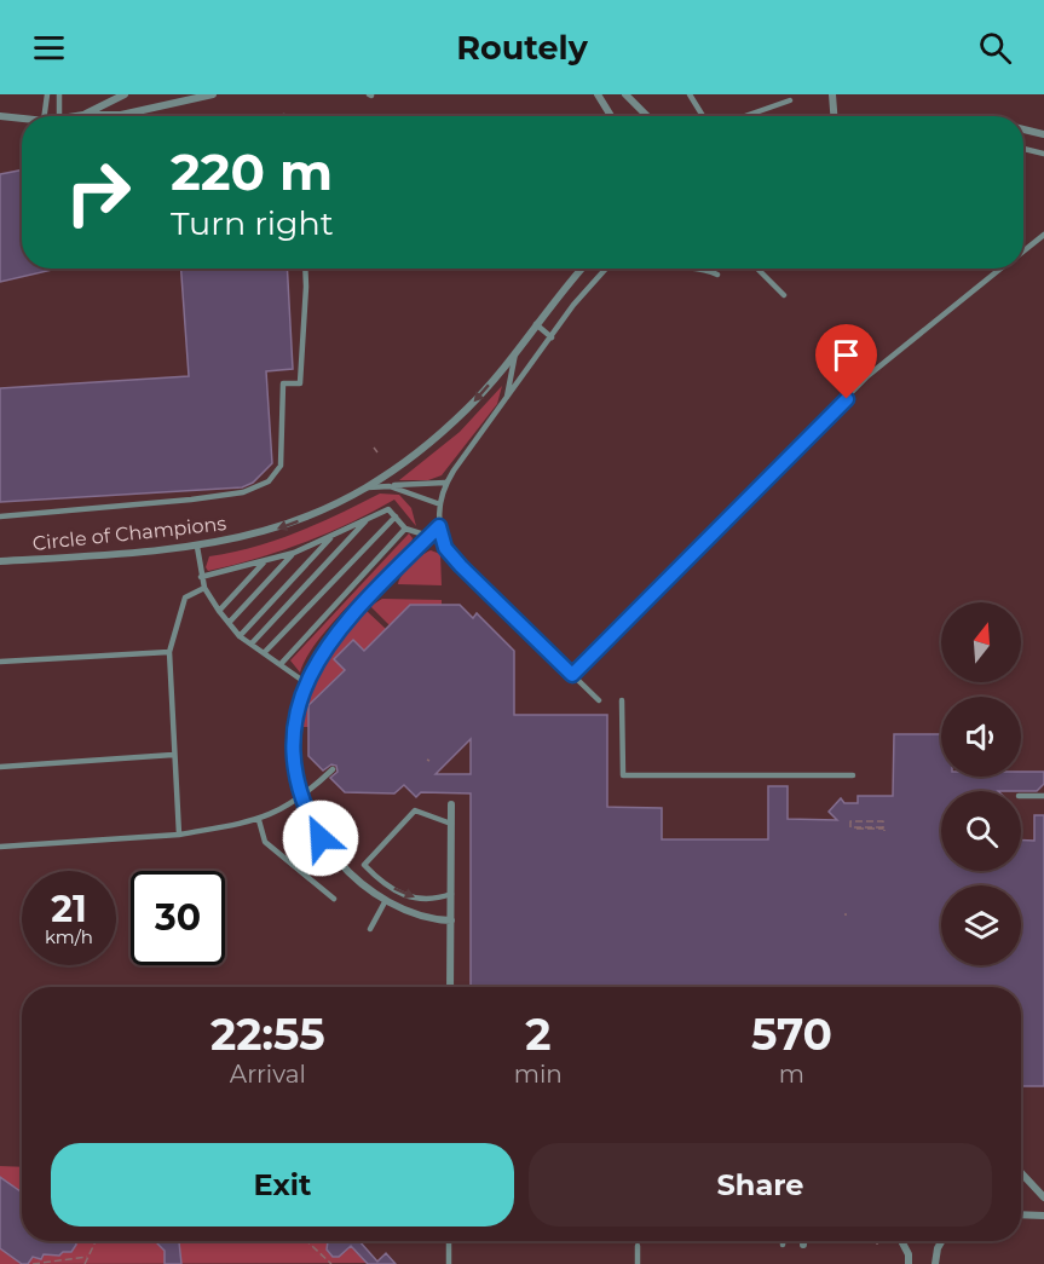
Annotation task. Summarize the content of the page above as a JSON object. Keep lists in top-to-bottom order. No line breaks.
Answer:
{"streets":{"street":["Circle of Champions"]},"one_way":["Circle of Champions"],"north":"top","page":{"header":"Routely","turn":["220 m","Turn right"],"speed":"21 km/h","limit":"30","eta":["22:55","Arrival","2","min","570","m"],"buttons":["Exit","Share"]}}
